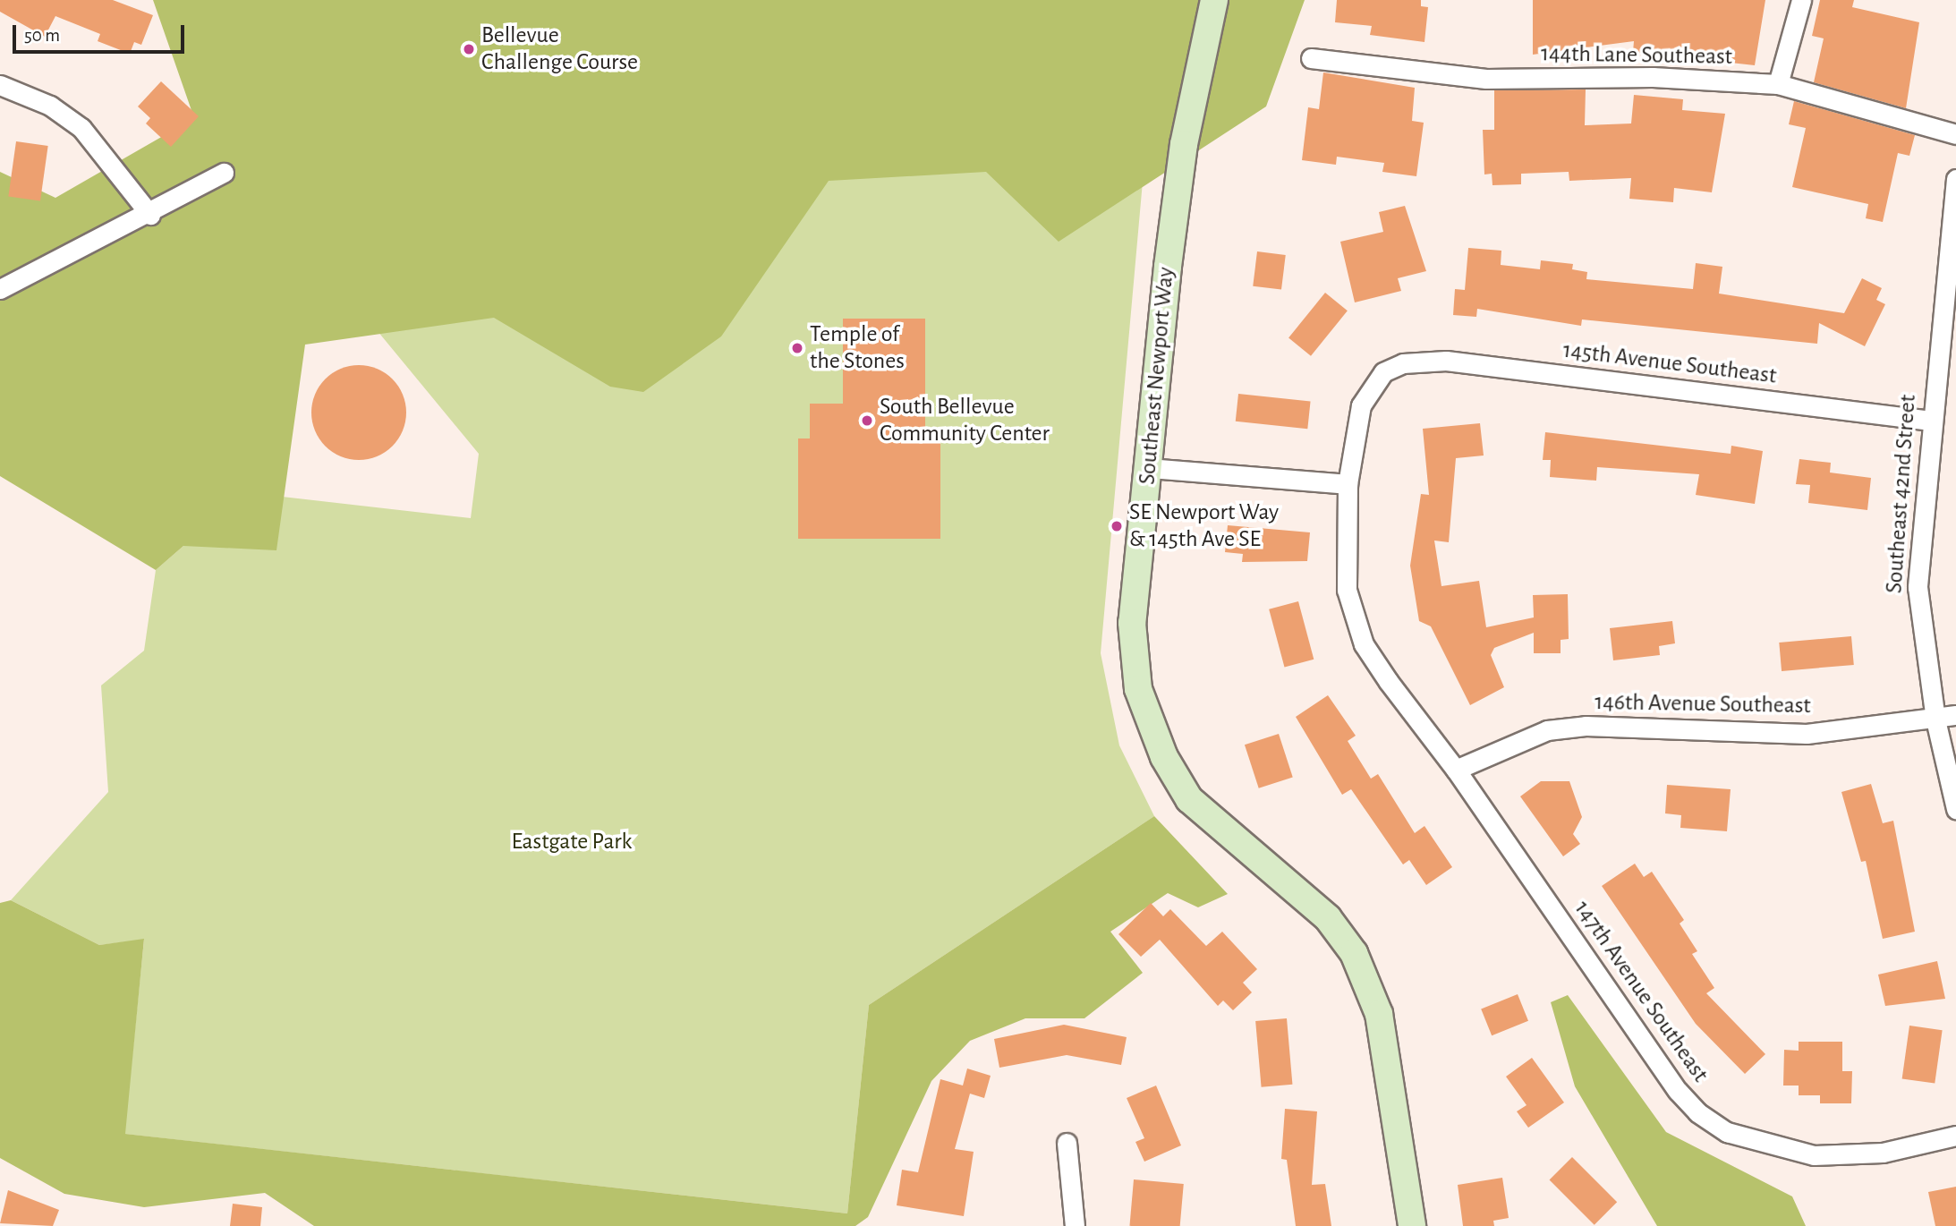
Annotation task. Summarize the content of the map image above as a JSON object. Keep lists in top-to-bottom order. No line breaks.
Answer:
{"streets":{"main road":["Southeast Newport Way"],"street":["144th Lane Southeast","145th Avenue Southeast","Southeast 42nd Street","146th Avenue Southeast","147th Avenue Southeast"]},"crossings":[["145th Avenue Southeast","Southeast 42nd Street"],["145th Avenue Southeast","147th Avenue Southeast"],["Southeast 42nd Street","146th Avenue Southeast"],["146th Avenue Southeast","147th Avenue Southeast"]],"parks":["Eastgate Park"],"places":["Bellevue Challenge Course","Temple of the Stones","South Bellevue Community Center","SE Newport Way & 145th Ave SE"],"scale_bar":"50 m"}
